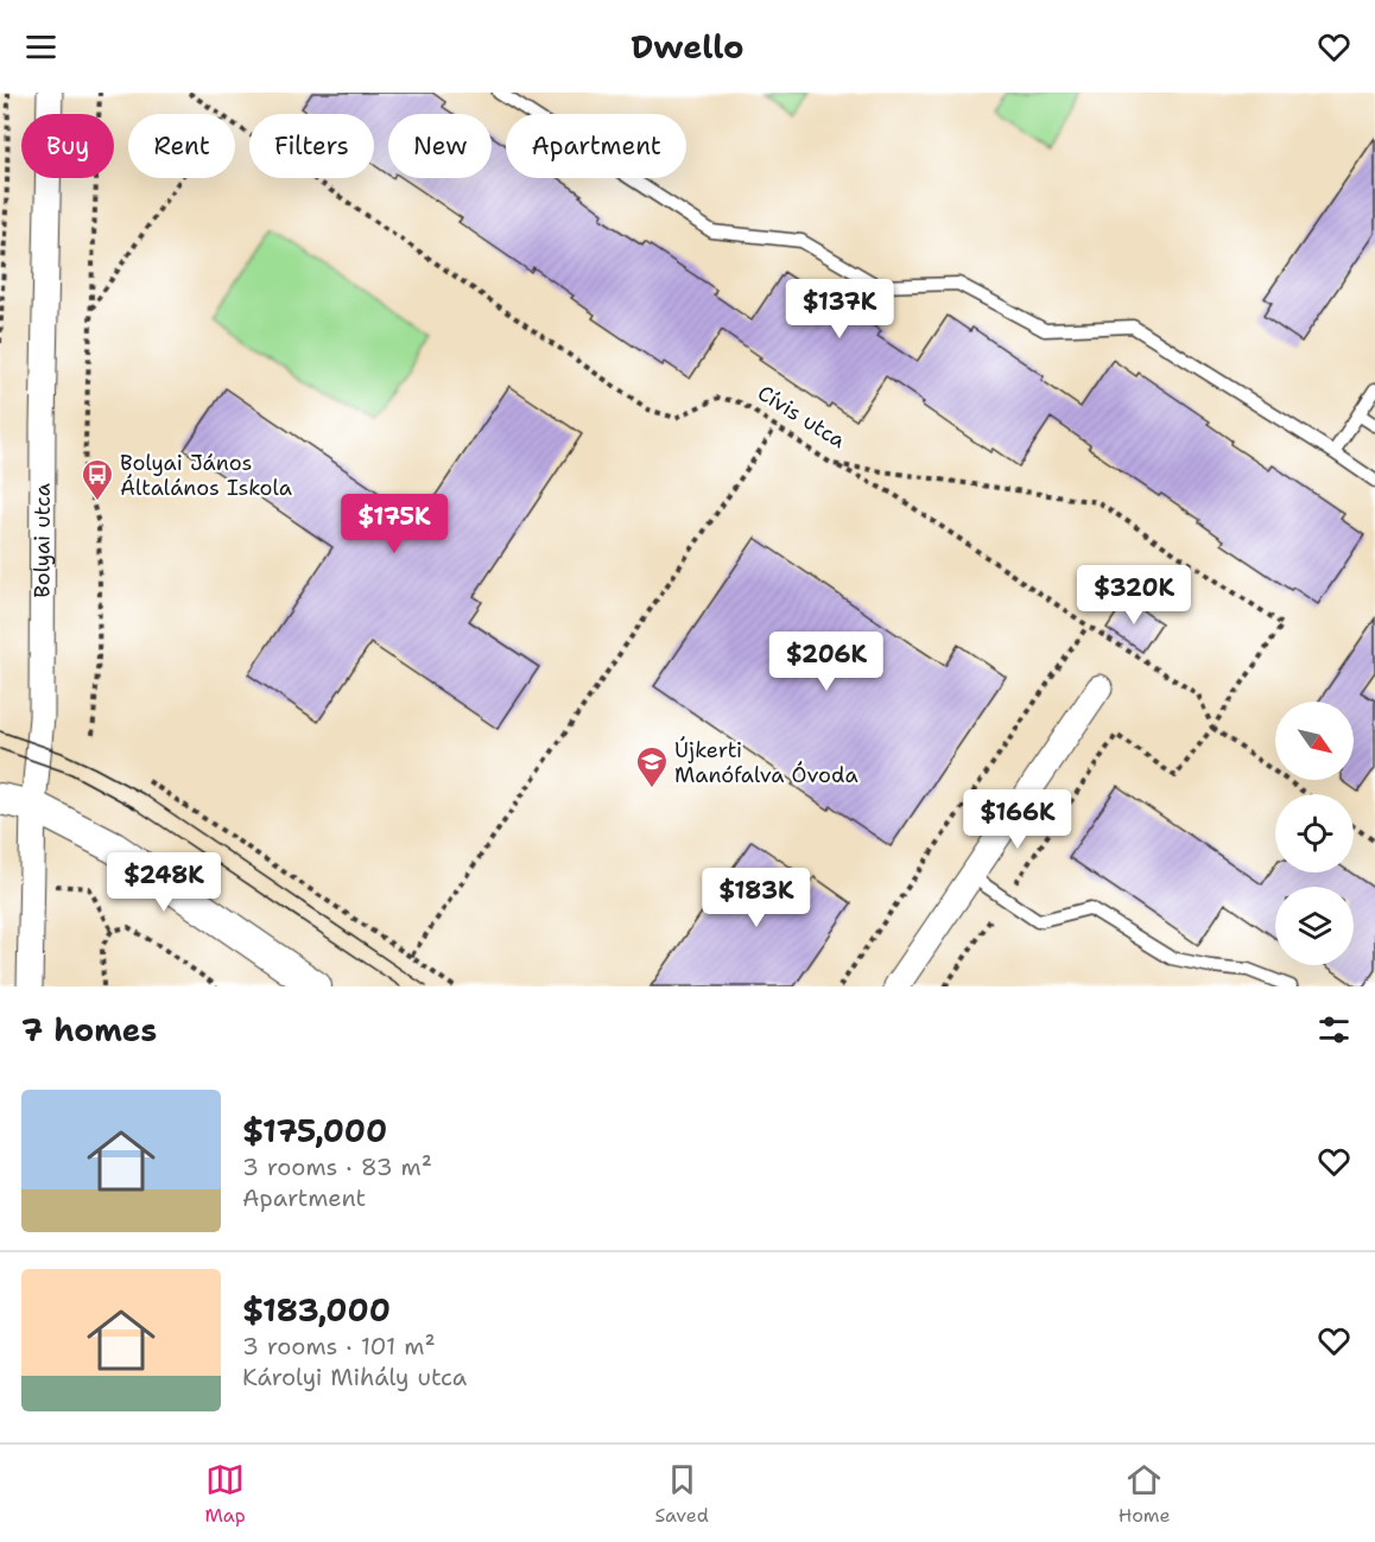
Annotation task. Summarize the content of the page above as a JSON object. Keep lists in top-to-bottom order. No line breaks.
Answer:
{"streets":{"street":["Bolyai utca"],"path":["Cívis utca"]},"places":{"bus stop":["Bolyai János Általános Iskola"],"school or university":["Újkerti Manófalva Óvoda"]},"north":"bottom right","page":{"header":"Dwello","chip":["Buy","Rent","Filters","New","Apartment"],"price":["$137K","$175K","$320K","$206K","$166K","$248K","$183K"],"heading":"7 homes","list":[{"name":"$175,000","note":"3 rooms · 83 m² · Apartment"},{"name":"$183,000","note":"3 rooms · 101 m² · Károlyi Mihály utca"}],"tabs":["Map","Saved","Home"]}}
